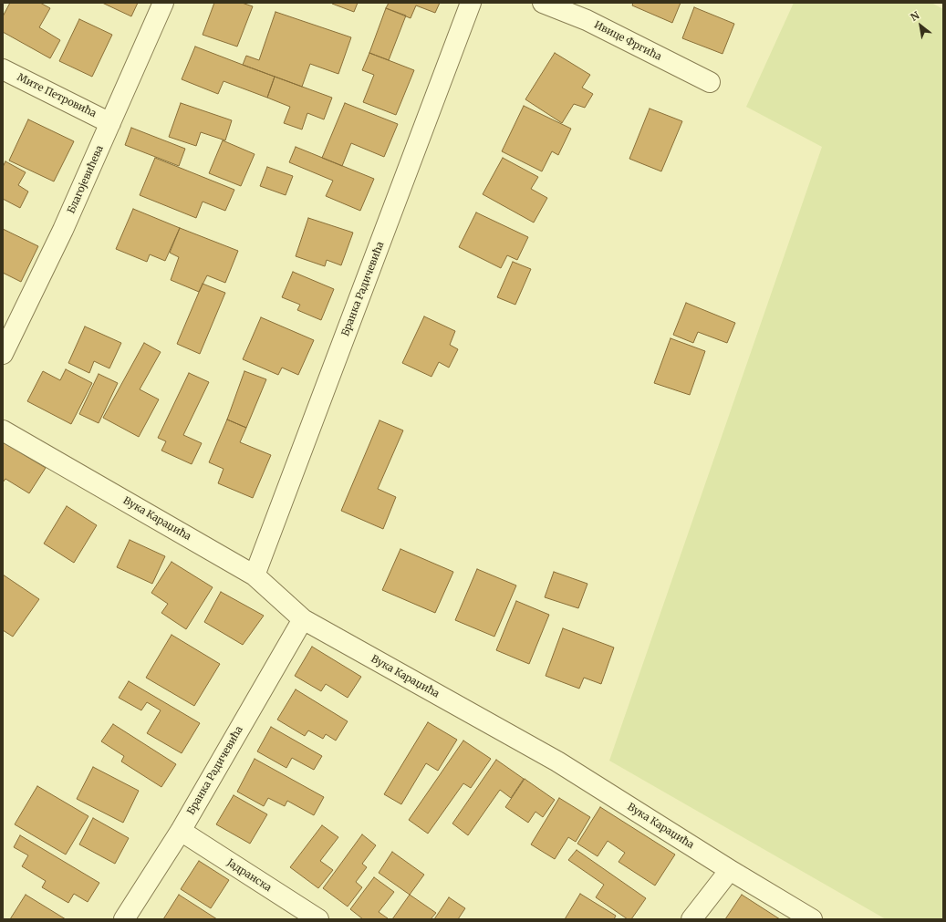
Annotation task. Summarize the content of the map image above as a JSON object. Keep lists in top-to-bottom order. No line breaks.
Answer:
{"streets":{"street":["Ивице Фргића","Мите Петровића","Благојевићева","Бранка Радичевића","Вука Караџића","Јадранска"]},"crossings":[["Мите Петровића","Благојевићева"],["Бранка Радичевића","Вука Караџића"],["Бранка Радичевића","Јадранска"]],"north":"top left"}
